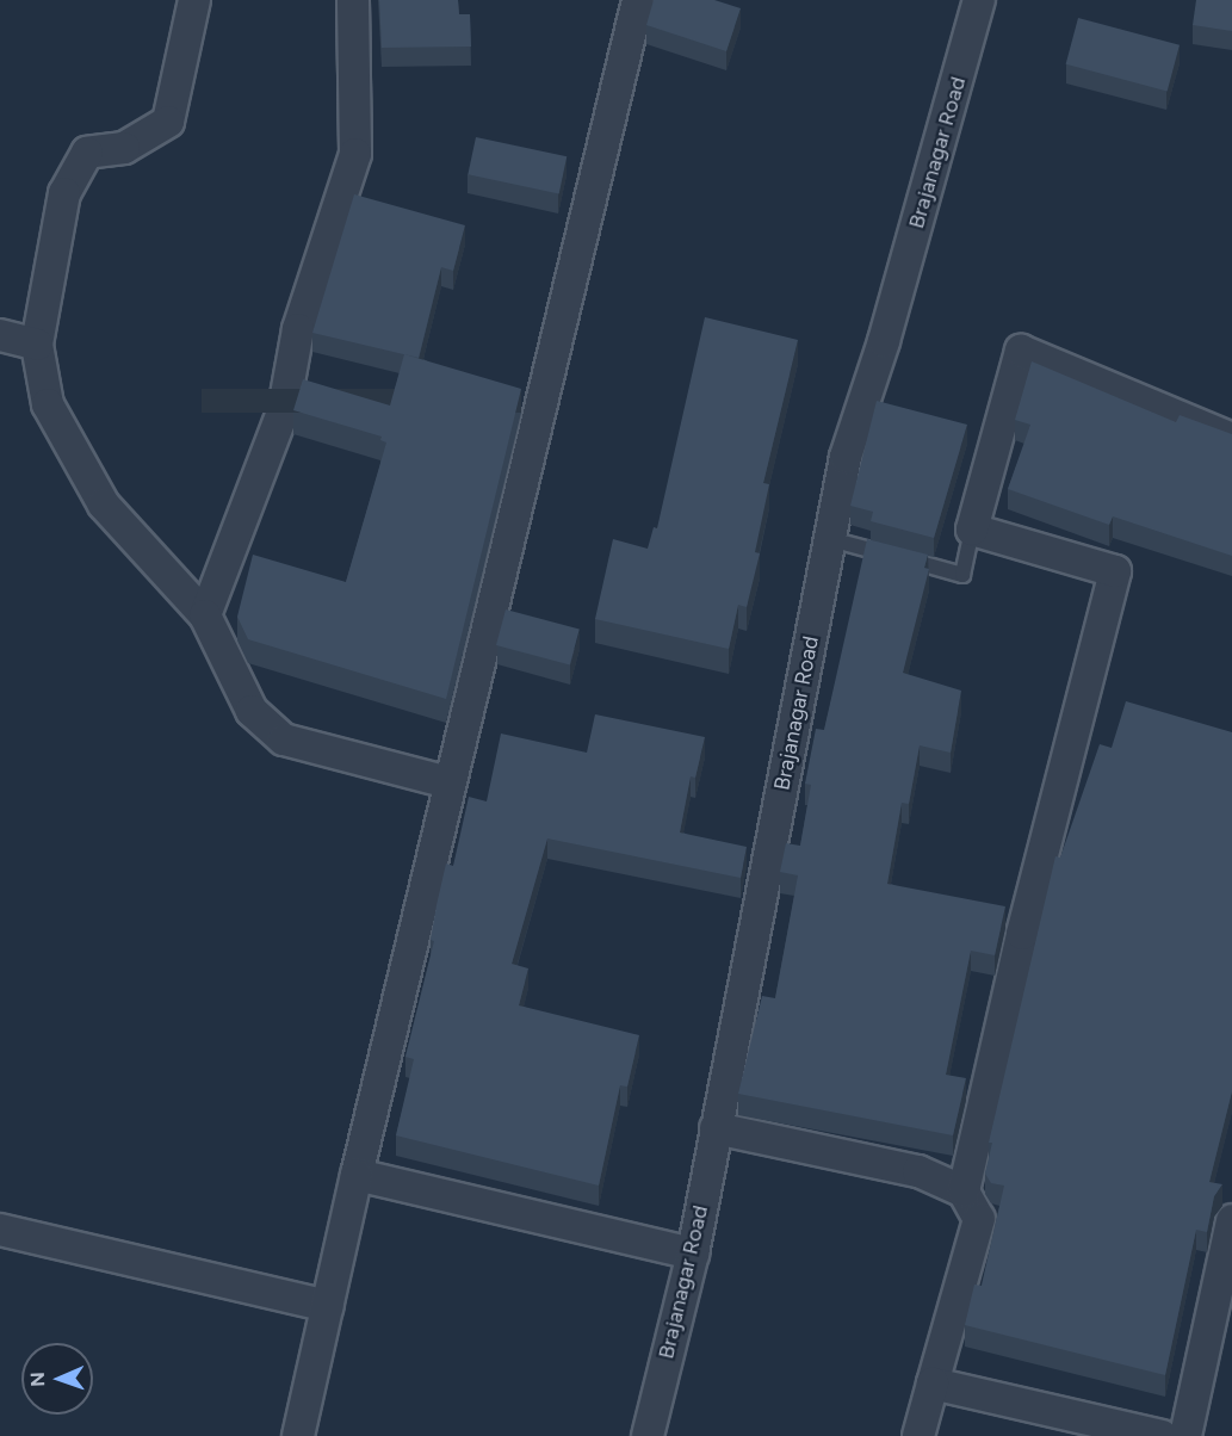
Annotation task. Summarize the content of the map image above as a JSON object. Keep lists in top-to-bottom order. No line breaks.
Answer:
{"streets":{"street":["Brajanagar Road"]},"north":"left"}
